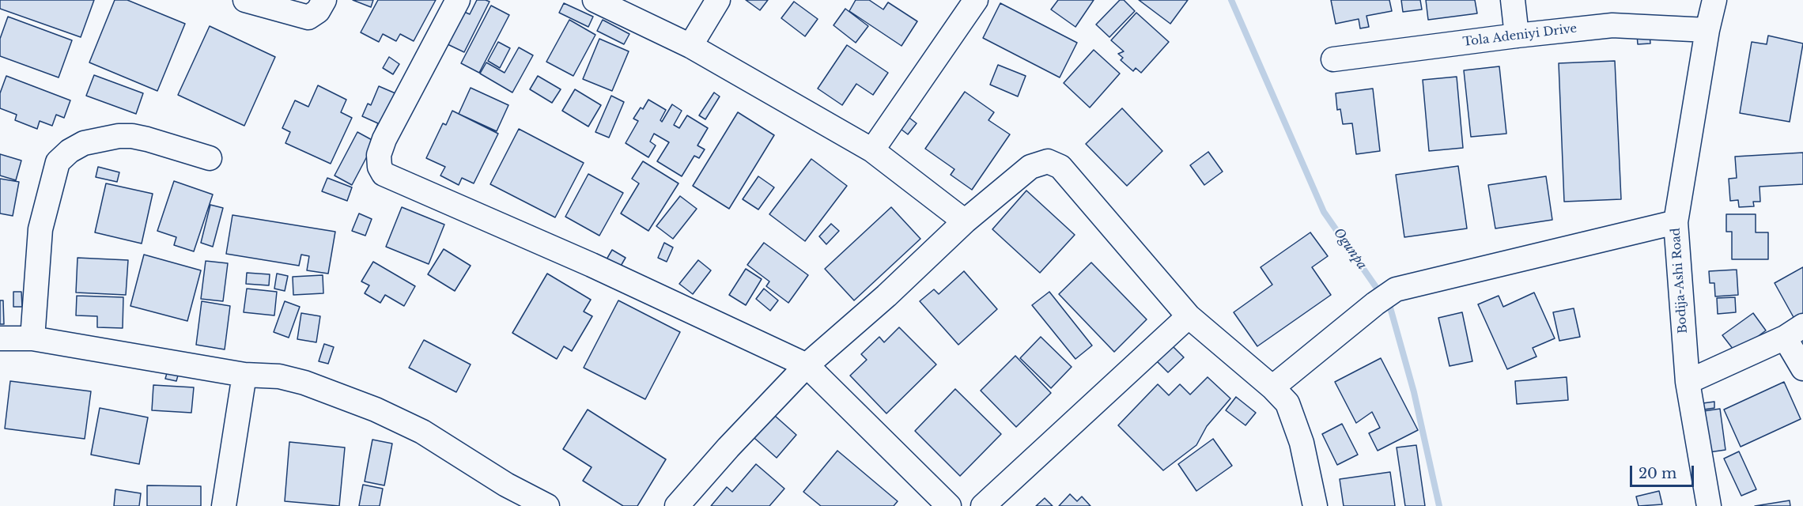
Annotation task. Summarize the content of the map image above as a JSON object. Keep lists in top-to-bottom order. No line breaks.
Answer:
{"streets":{"street":["Tola Adeniyi Drive","Bodija-Ashi Road"]},"crossings":[["Tola Adeniyi Drive","Bodija-Ashi Road"]],"water":["Ogunpa"],"scale_bar":"20 m"}
